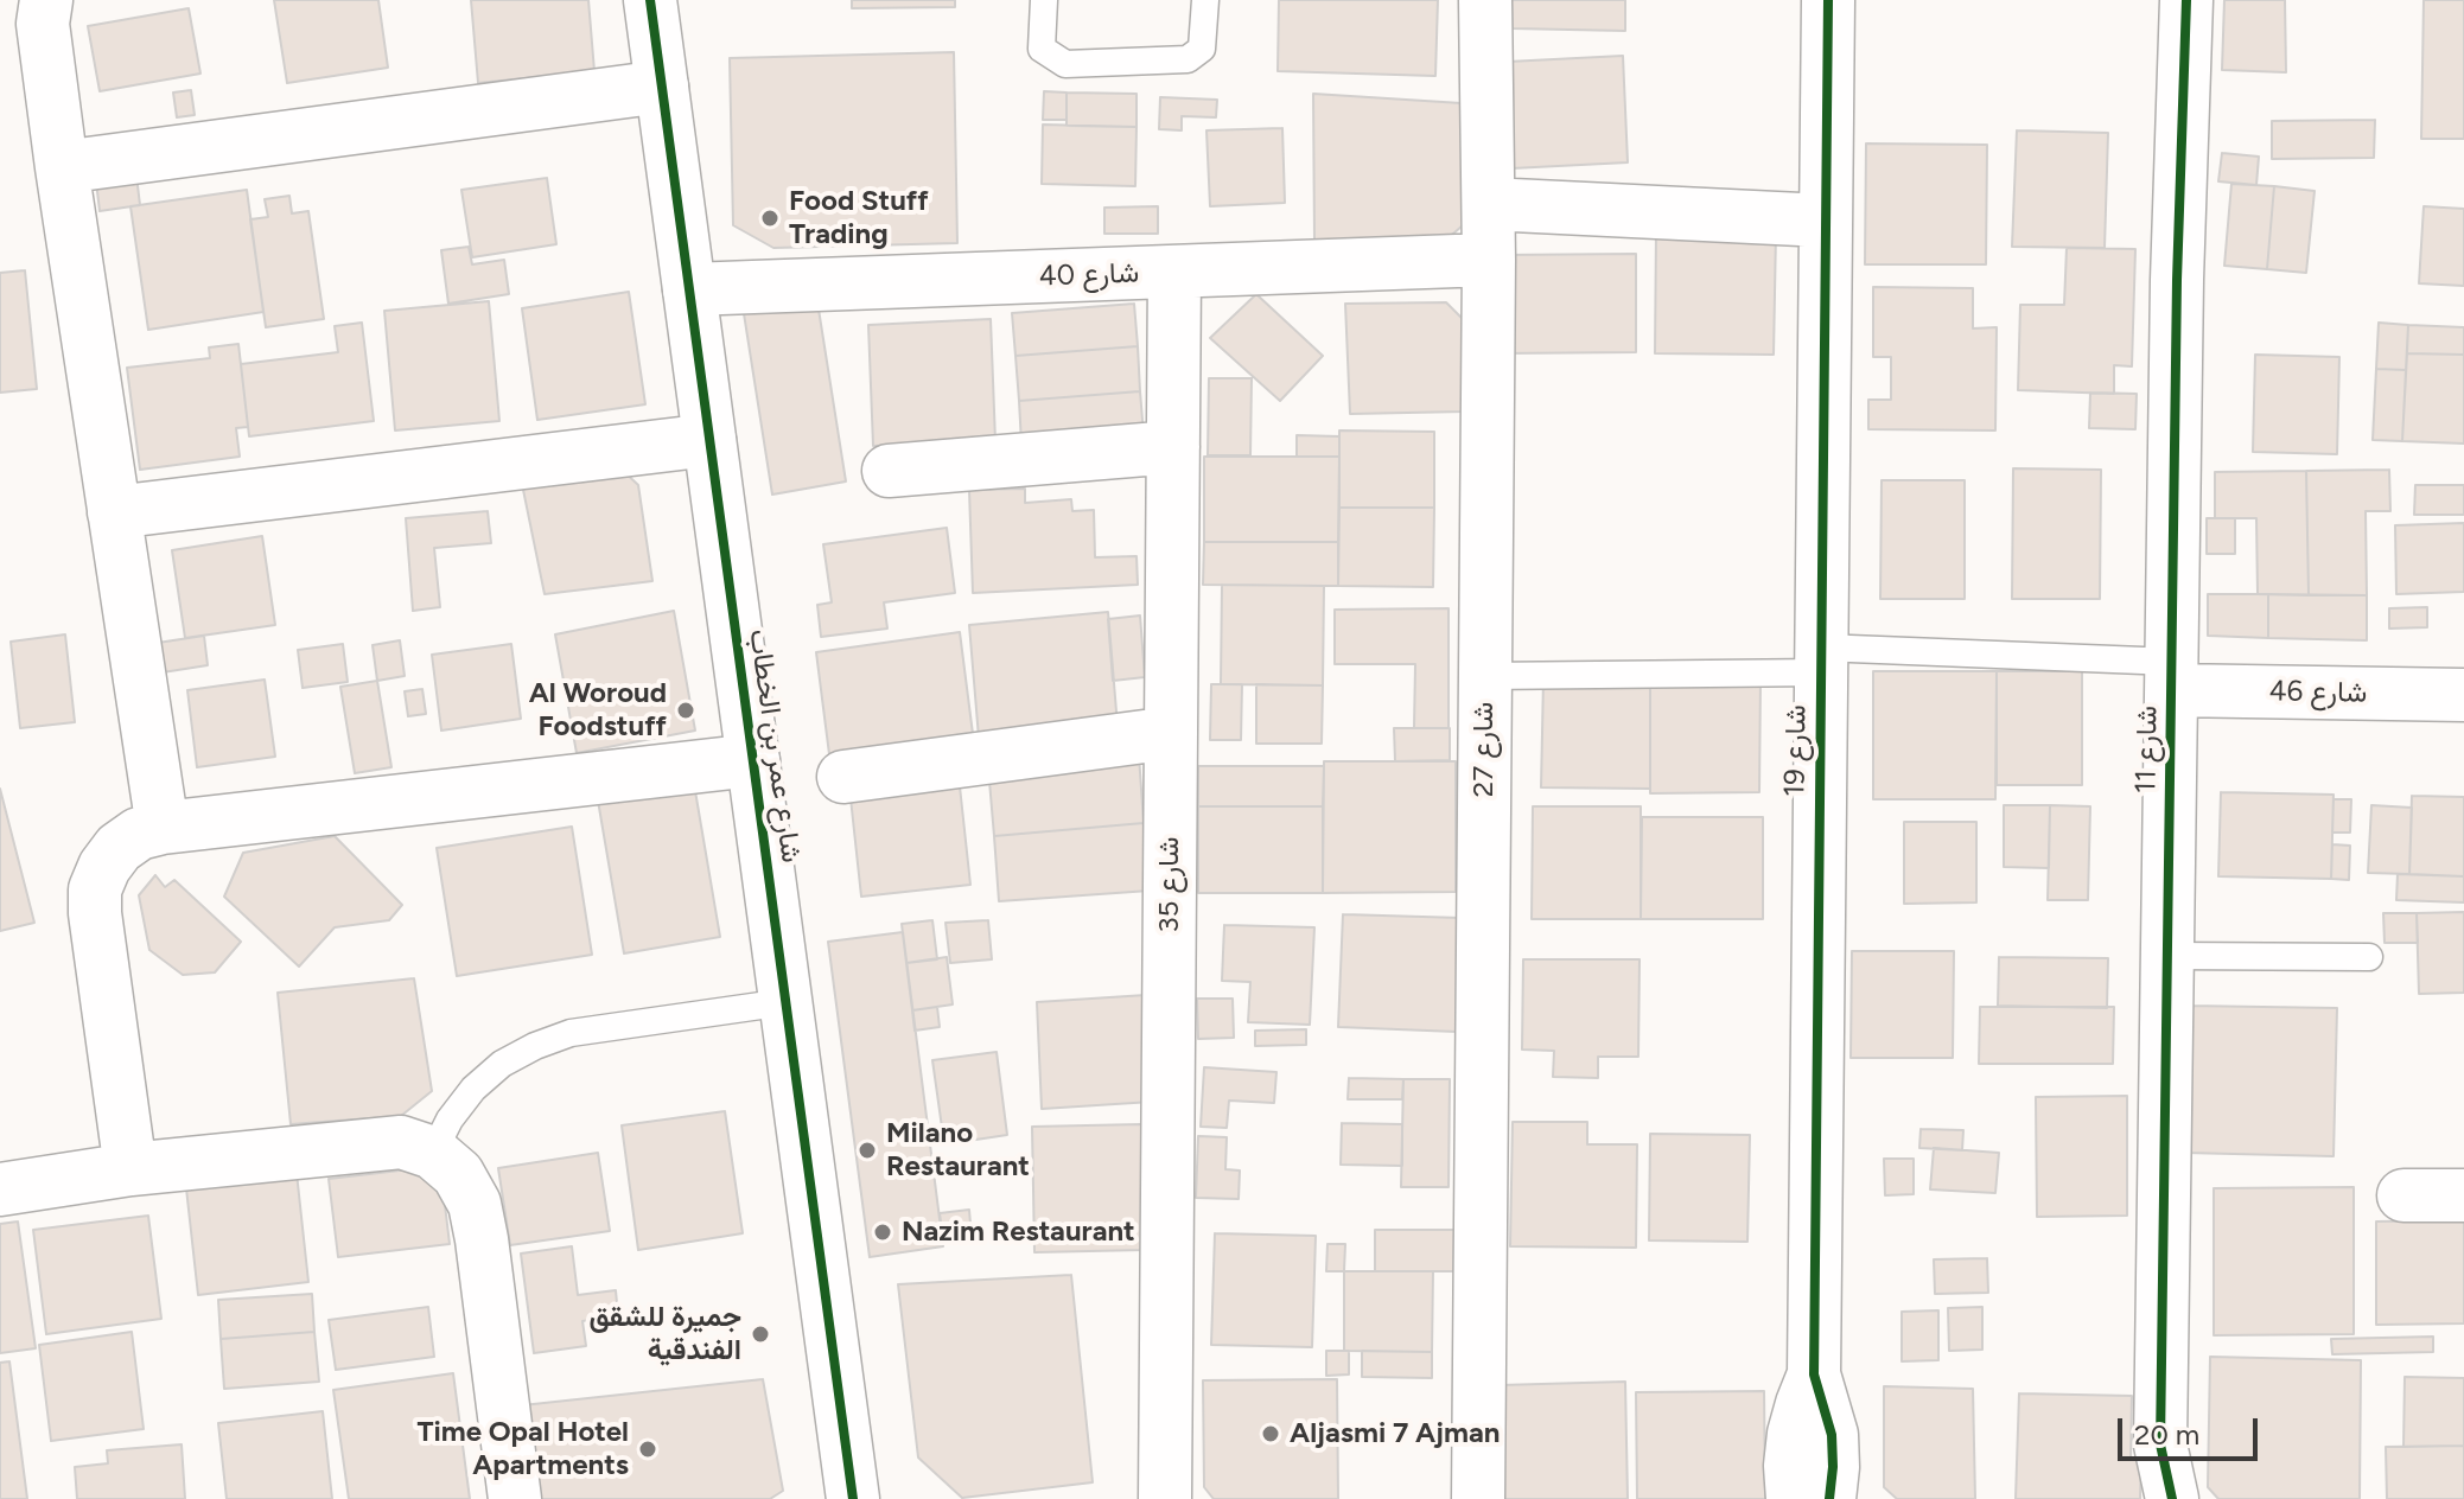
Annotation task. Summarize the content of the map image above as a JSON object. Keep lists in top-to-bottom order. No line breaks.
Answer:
{"streets":{"street":["شارع 40","شارع 46","شارع عمر بن الخطاب","شارع 27","شارع 11","شارع 19","شارع 35"]},"crossings":[["شارع 40","شارع عمر بن الخطاب"],["شارع 40","شارع 27"],["شارع 40","شارع 35"],["شارع 46","شارع 11"]],"places":["Food Stuff Trading","Al Woroud Foodstuff","Milano Restaurant","Nazim Restaurant","جميرة للشقق الفندقية","Aljasmi 7 Ajman","Time Opal Hotel Apartments"],"scale_bar":"20 m"}
